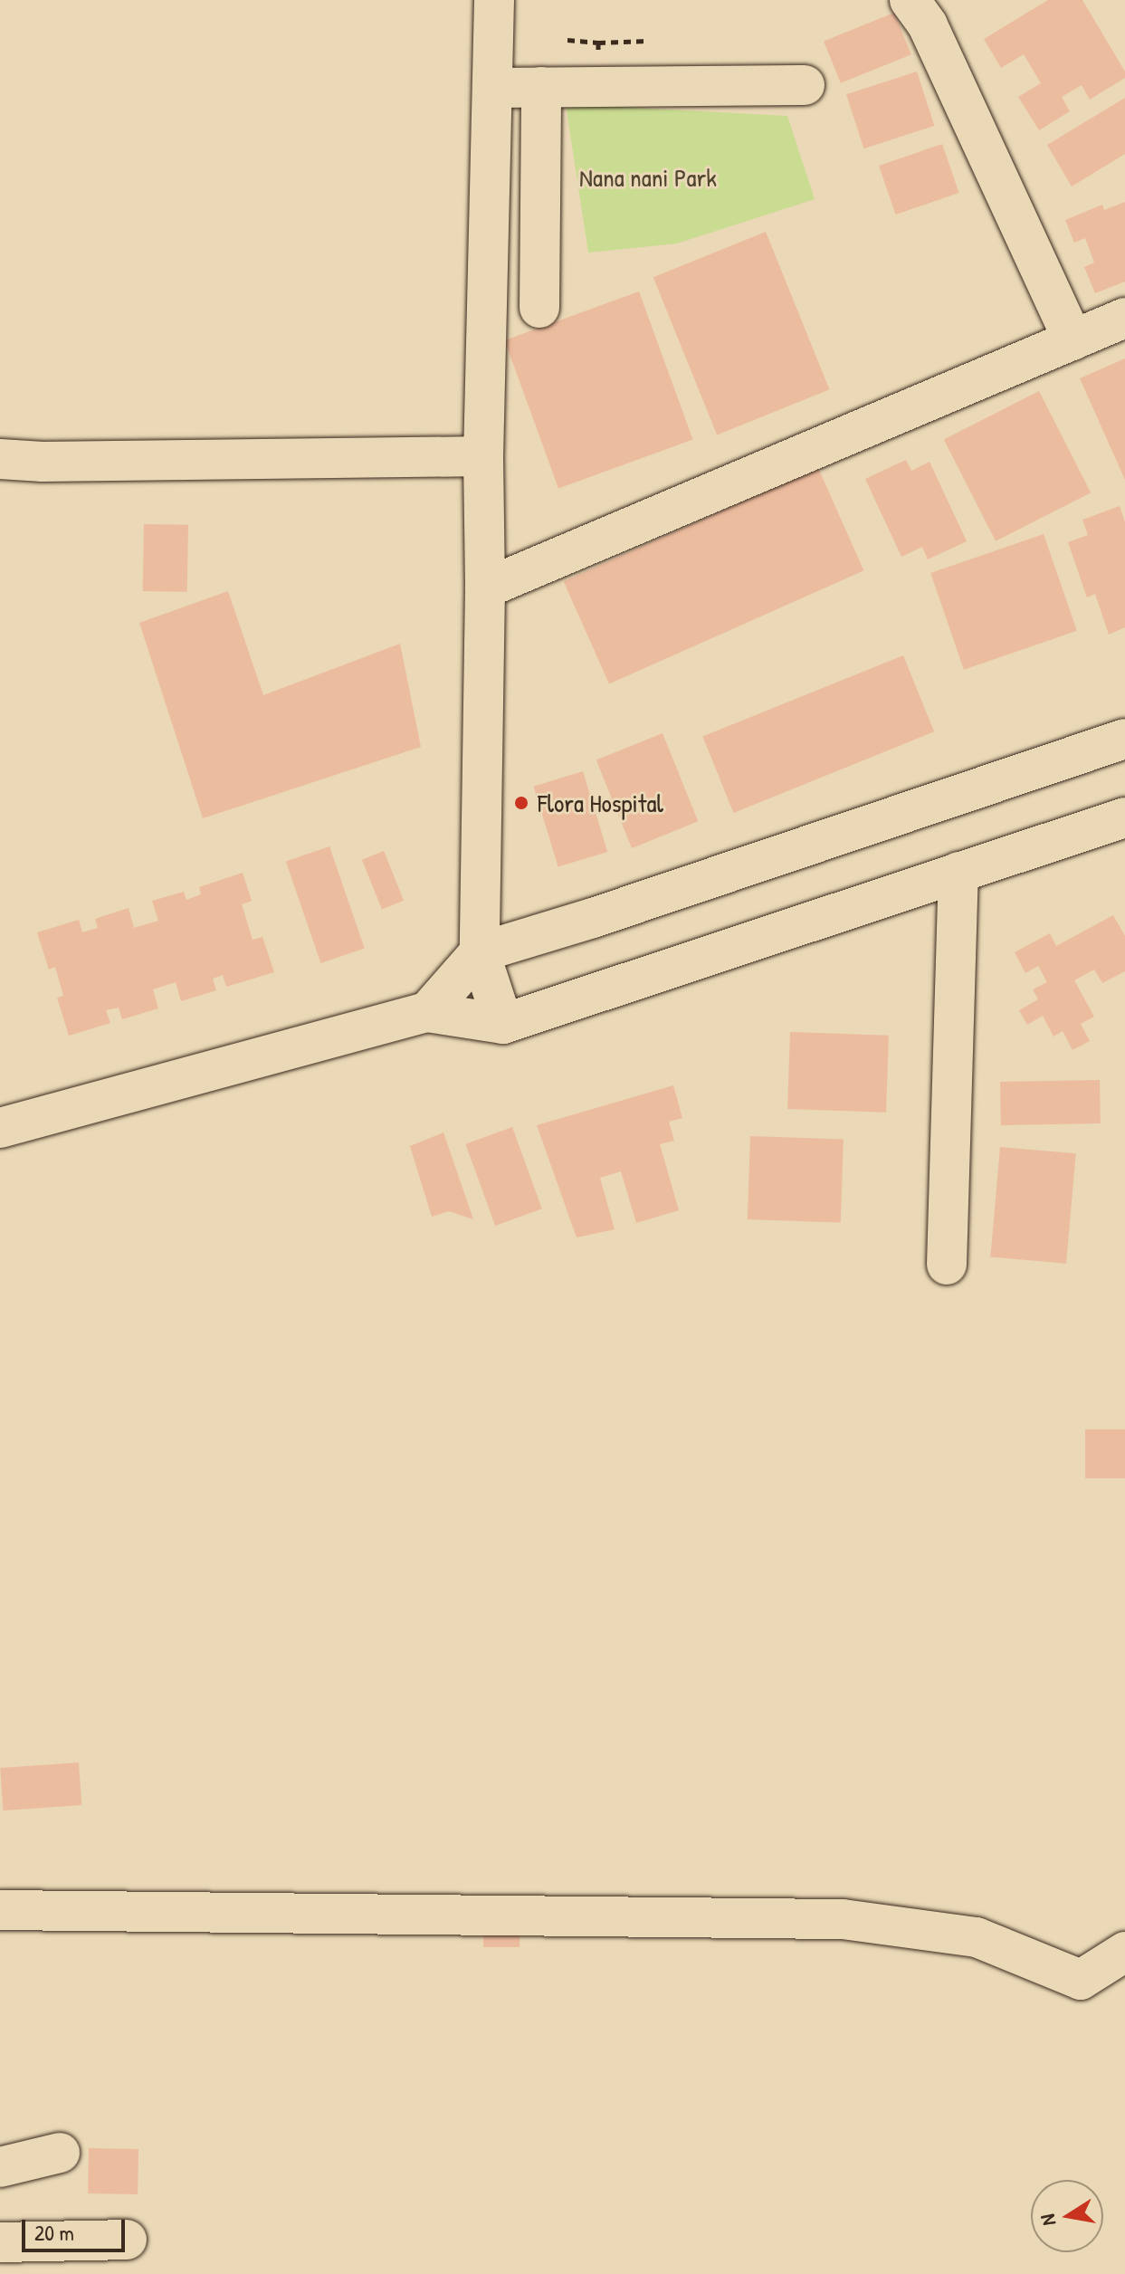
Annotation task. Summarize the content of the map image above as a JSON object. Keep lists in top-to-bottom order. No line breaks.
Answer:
{"parks":["Nana nani Park"],"places":["Flora Hospital"],"scale_bar":"20 m","north":"left"}
